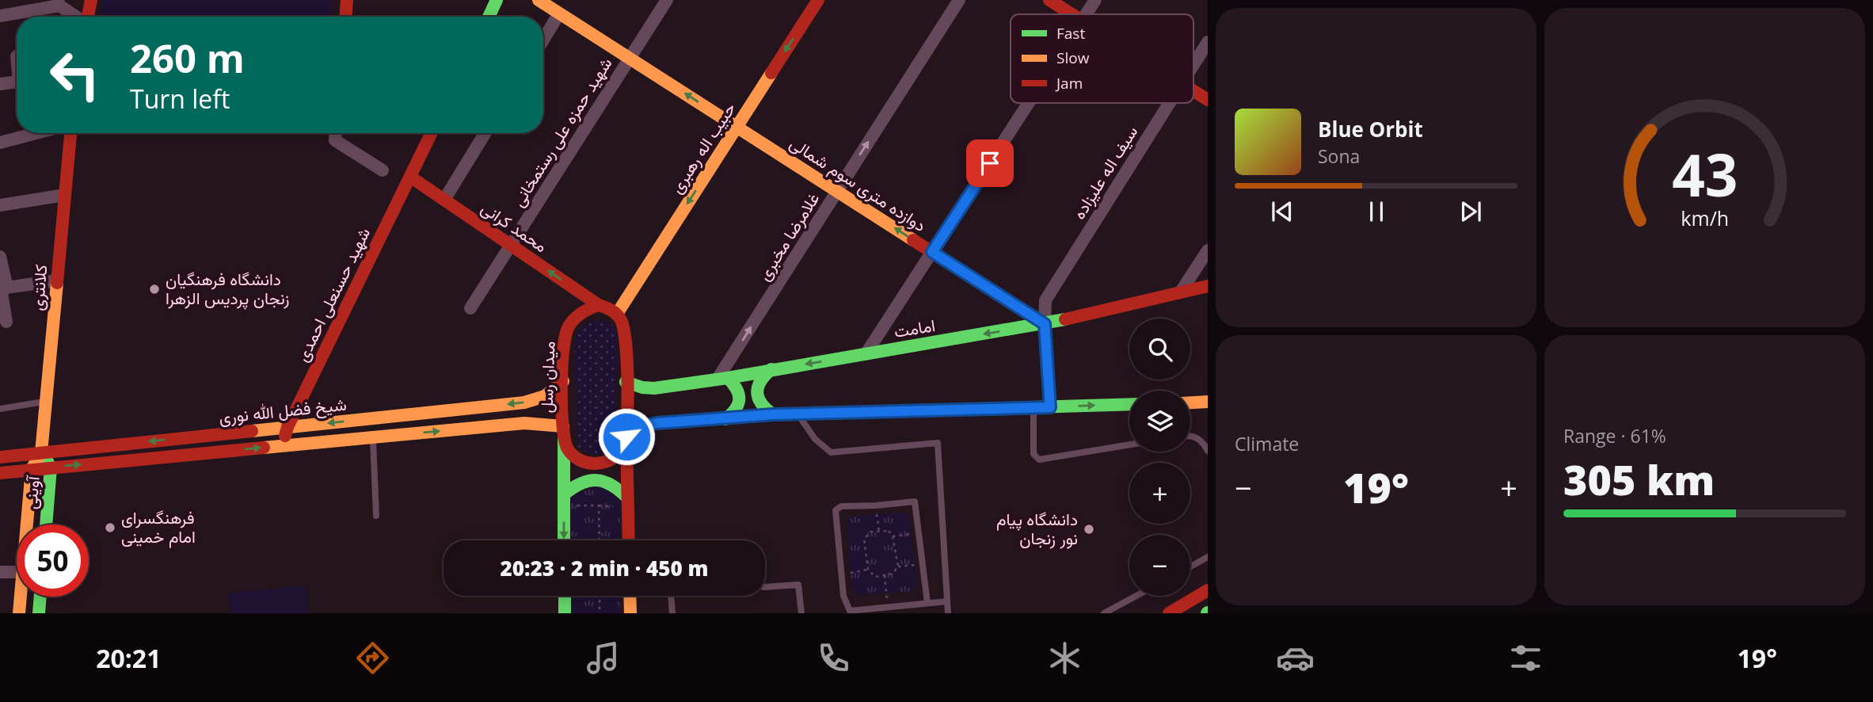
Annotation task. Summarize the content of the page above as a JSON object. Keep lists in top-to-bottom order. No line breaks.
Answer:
{"streets":{"main road":["حبیب اله رهبری","دوازده متری سوم شمالی","محمد کرانی","کلانتری","شهید حسنعلی احمدی","امامت","میدان رسل","شیخ فضل الله نوری","آوینی"],"street":["شهید حمزه علی رستمخانی","سیف اله علیزاده","غلامرضا مخبری"]},"crossings":[["شهید حمزه علی رستمخانی","دوازده متری سوم شمالی"],["شهید حمزه علی رستمخانی","محمد کرانی"],["حبیب اله رهبری","دوازده متری سوم شمالی"],["سیف اله علیزاده","دوازده متری سوم شمالی"],["سیف اله علیزاده","امامت"],["دوازده متری سوم شمالی","غلامرضا مخبری"],["دوازده متری سوم شمالی","امامت"],["محمد کرانی","شهید حسنعلی احمدی"],["محمد کرانی","میدان رسل"],["غلامرضا مخبری","امامت"],["کلانتری","شیخ فضل الله نوری"],["کلانتری","آوینی"],["شهید حسنعلی احمدی","شیخ فضل الله نوری"],["میدان رسل","شیخ فضل الله نوری"],["شیخ فضل الله نوری","آوینی"]],"one_way":["حبیب اله رهبری","دوازده متری سوم شمالی","محمد کرانی","غلامرضا مخبری"],"places":["دانشگاه فرهنگیان زنجان پردیس الزهرا","فرهنگسرای امام خمینی","دانشگاه پیام نور زنجان"],"legend":["Fast","Slow","Jam"],"page":{"turn":["260 m","Turn left"],"song":["Blue Orbit","Sona"],"map_buttons":["+","−"],"tile":["Climate",["Range · 61%","305 km"]],"heat":["−","19°","+"],"limit":"50","trip":"20:23 · 2 min · 450 m","tabs":["20:21","19°"],"gauge":["43","km/h"]}}
